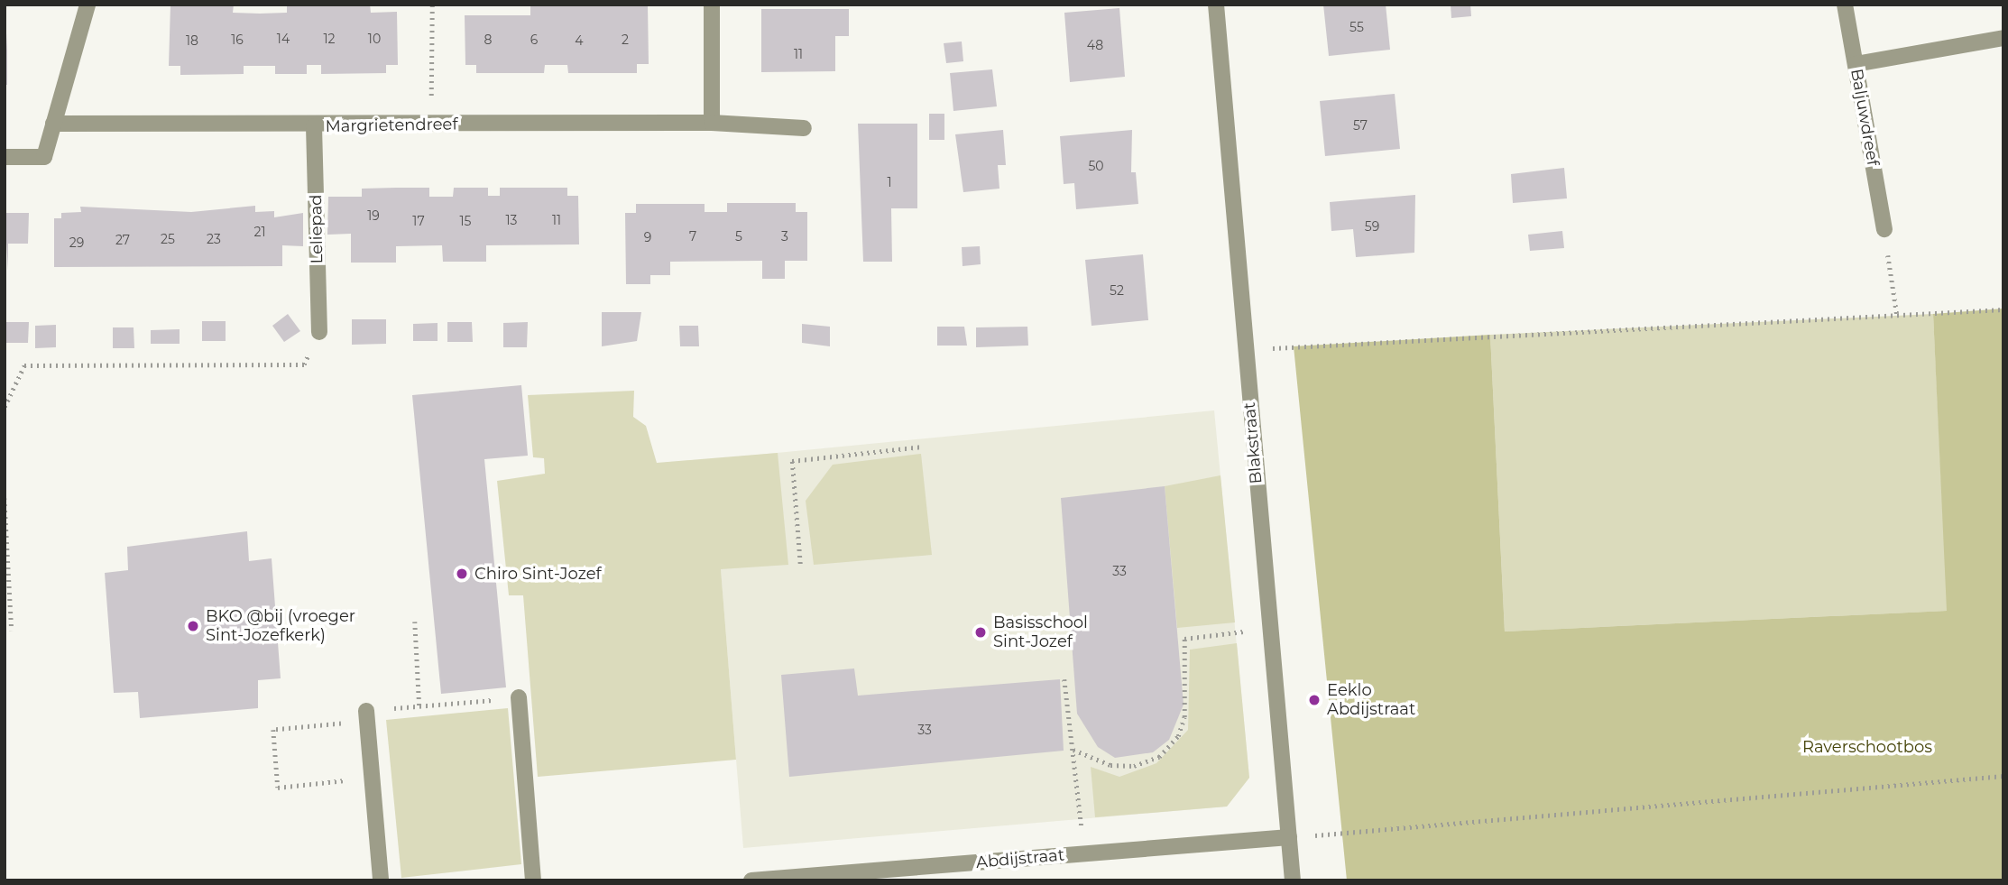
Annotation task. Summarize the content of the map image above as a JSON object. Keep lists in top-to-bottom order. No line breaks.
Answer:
{"streets":{"street":["Baljuwdreef","Margrietendreef","Leliepad","Blakstraat","Abdijstraat"]},"crossings":[["Margrietendreef","Leliepad"],["Blakstraat","Abdijstraat"]],"parks":["Raverschootbos"],"places":["Chiro Sint-Jozef","BKO @bij (vroeger Sint-Jozefkerk)","Basisschool Sint-Jozef","Eeklo Abdijstraat"],"house_numbers":["55","14","12","10","16","8","6","2","18","4","48","11","57","50","1","19","13","11","17","15","59","21","7","5","3","9","25","23","27","29","52","33","33"]}
